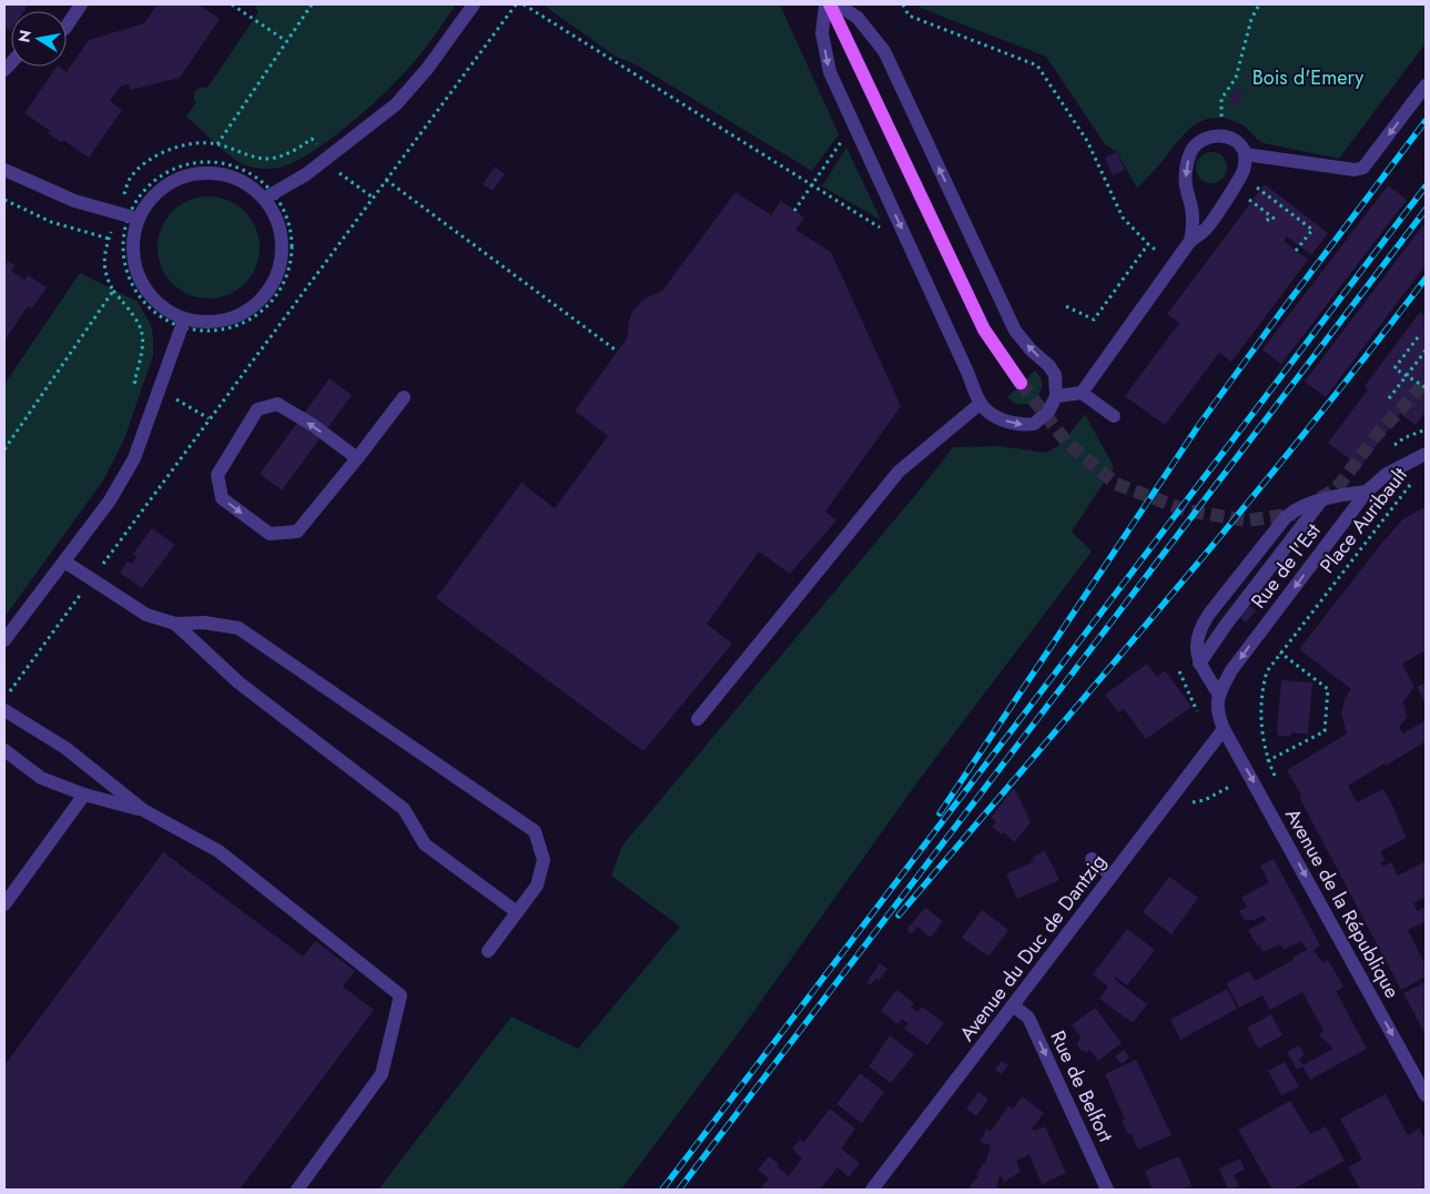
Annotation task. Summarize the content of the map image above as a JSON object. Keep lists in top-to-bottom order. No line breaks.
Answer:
{"streets":{"street":["Rue de l'Est","Avenue de la République","Avenue du Duc de Dantzig","Rue de Belfort"],"path":["Place Auribault"]},"crossings":[["Avenue de la République","Avenue du Duc de Dantzig"],["Avenue du Duc de Dantzig","Rue de Belfort"]],"one_way":["Avenue de la République","Rue de Belfort"],"parks":["Bois d'Emery"],"north":"left"}
